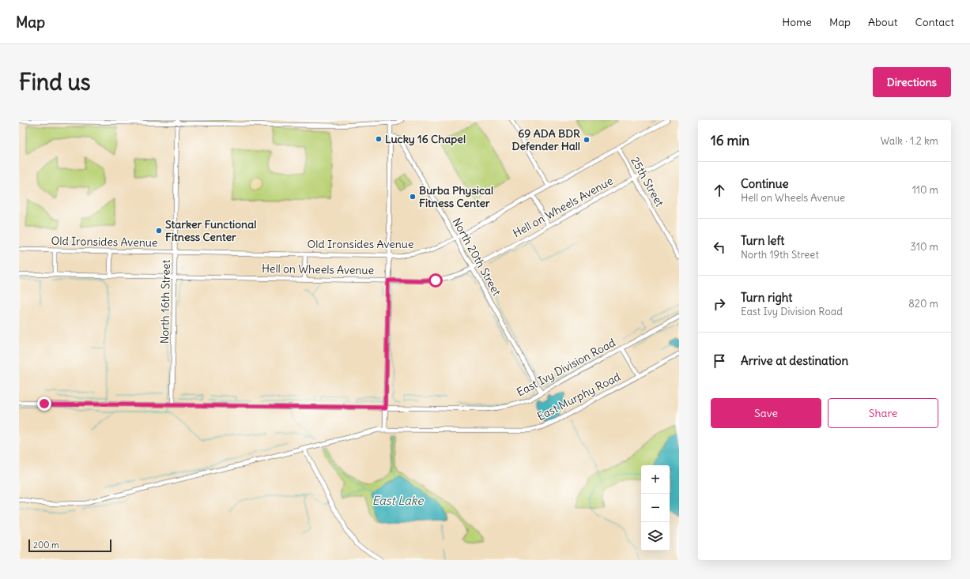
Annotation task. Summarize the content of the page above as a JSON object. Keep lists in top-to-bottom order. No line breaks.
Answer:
{"streets":{"street":["25th Street","Hell on Wheels Avenue","Old Ironsides Avenue","North 20th Street","North 16th Street","East Ivy Division Road","East Murphy Road"]},"crossings":[["25th Street","Hell on Wheels Avenue"],["25th Street","Old Ironsides Avenue"],["Hell on Wheels Avenue","North 20th Street"],["Hell on Wheels Avenue","North 16th Street"],["Old Ironsides Avenue","North 20th Street"],["Old Ironsides Avenue","North 16th Street"],["North 20th Street","East Ivy Division Road"],["North 16th Street","East Ivy Division Road"]],"water":["East Lake"],"places":["Lucky 16 Chapel","69 ADA BDR Defender Hall","Burba Physical Fitness Center","Starker Functional Fitness Center"],"scale_bar":"200 m","page":{"header":"Map","nav":["Home","Map","About","Contact"],"buttons":["Directions",["Save","Share"]],"title":"Find us","heading":["16 min","Walk · 1.2 km"],"list":[["Continue","Hell on Wheels Avenue","110 m"],["Turn left","North 19th Street","310 m"],["Turn right","East Ivy Division Road","820 m"],"Arrive at destination"],"map_buttons":["+","−"],"scale":"200 m"}}
